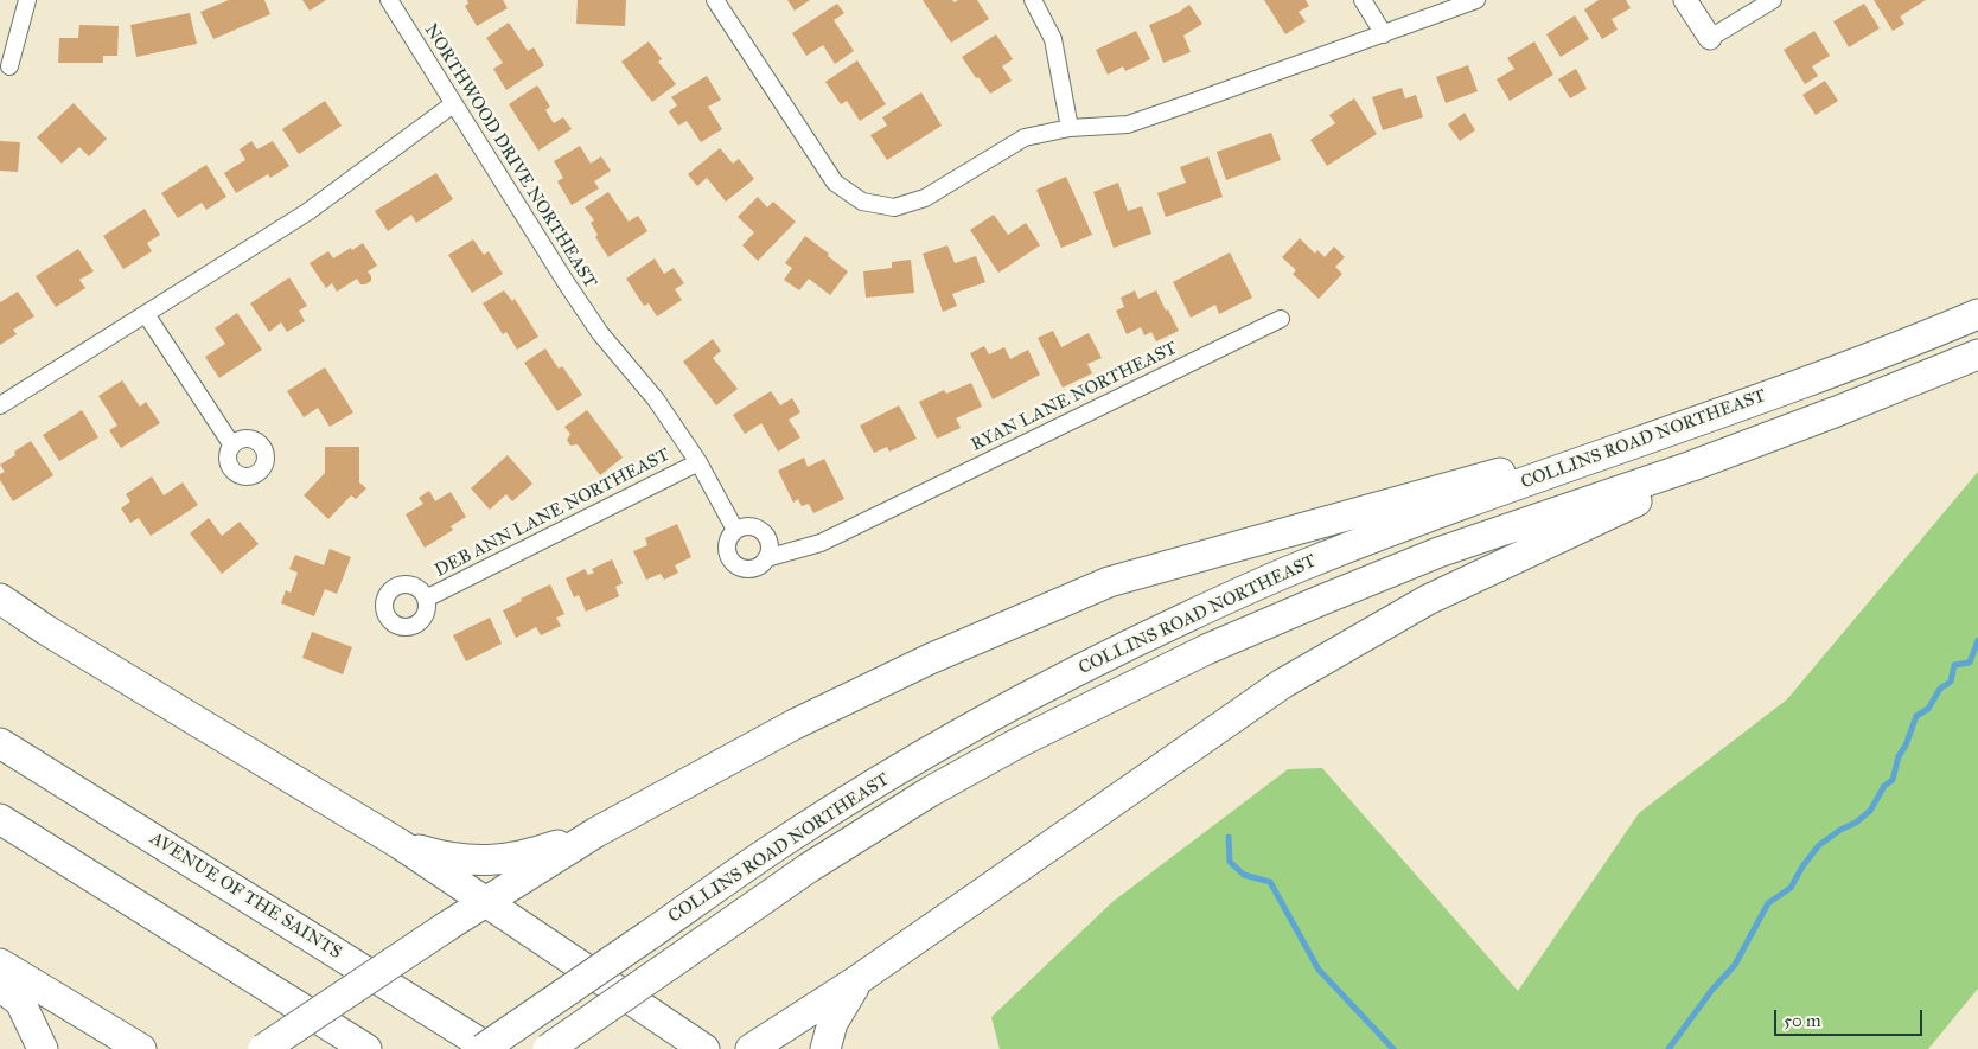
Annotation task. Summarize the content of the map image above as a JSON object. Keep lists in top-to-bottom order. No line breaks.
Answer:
{"streets":{"highway":["COLLINS ROAD NORTHEAST","AVENUE OF THE SAINTS"],"street":["NORTHWOOD DRIVE NORTHEAST","RYAN LANE NORTHEAST","DEB ANN LANE NORTHEAST"]},"crossings":[["NORTHWOOD DRIVE NORTHEAST","RYAN LANE NORTHEAST"],["NORTHWOOD DRIVE NORTHEAST","DEB ANN LANE NORTHEAST"]],"scale_bar":"50 m"}
